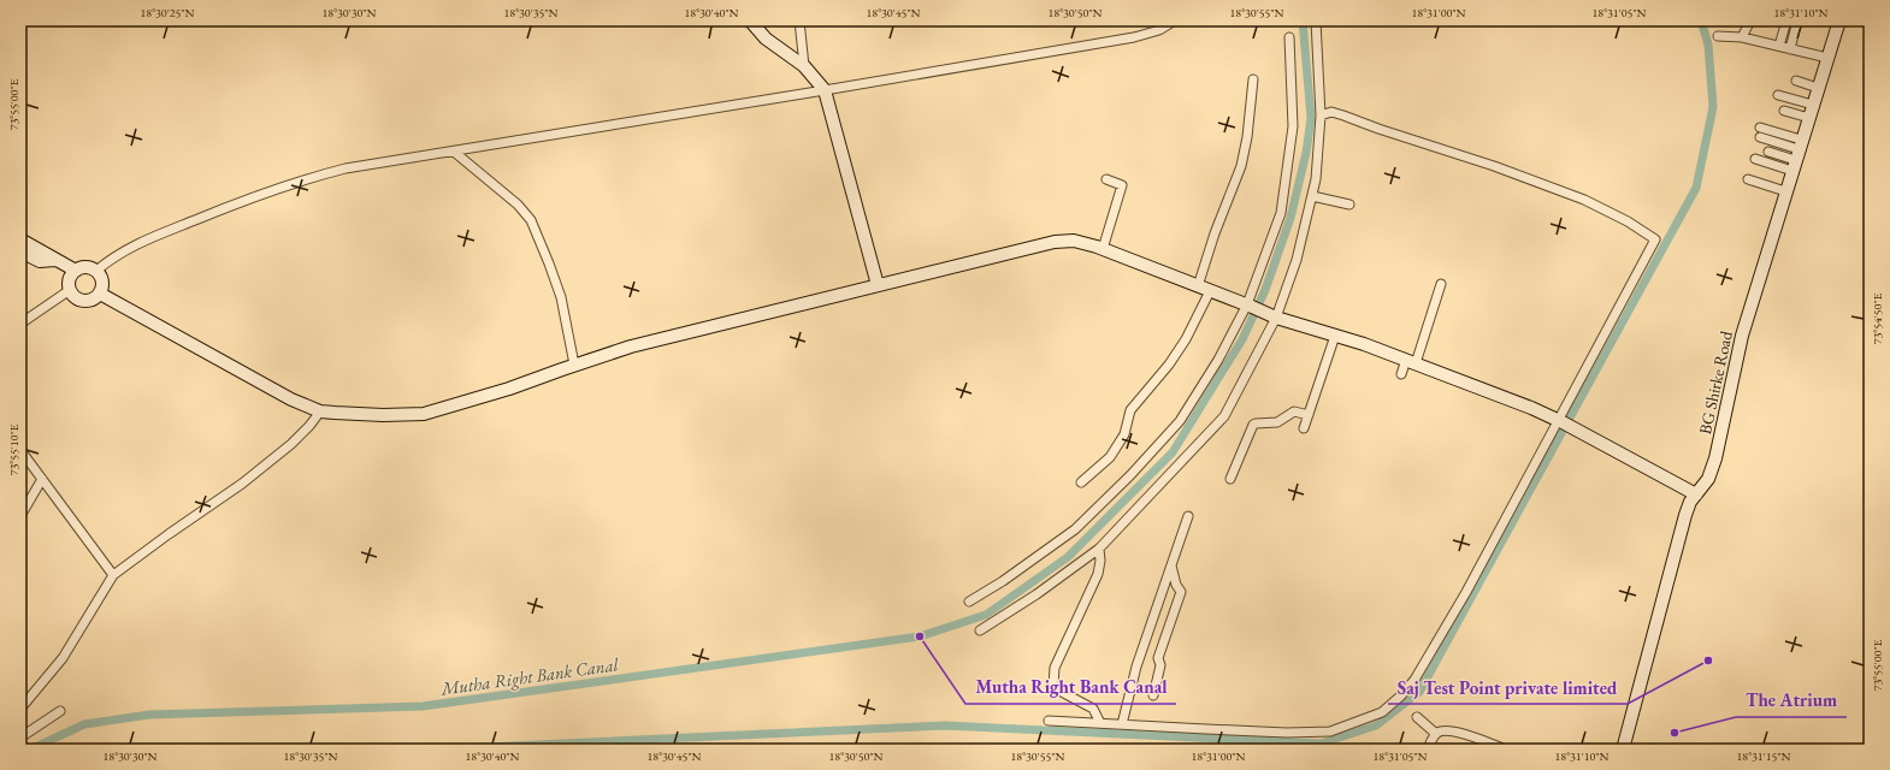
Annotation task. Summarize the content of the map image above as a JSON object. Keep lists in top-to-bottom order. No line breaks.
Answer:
{"streets":{"street":["BG Shirke Road"]},"water":["Mutha Right Bank Canal"],"places":["Mutha Right Bank Canal","Saj Test Point private limited","The Atrium"],"coordinates":["18°30'25\"N","18°30'30\"N","18°30'35\"N","18°30'40\"N","18°30'45\"N","18°30'50\"N","18°30'55\"N","18°31'00\"N","18°31'05\"N","18°31'10\"N","73°55'00\"E","73°54'50\"E","73°55'10\"E","18°31'15\"N"]}
